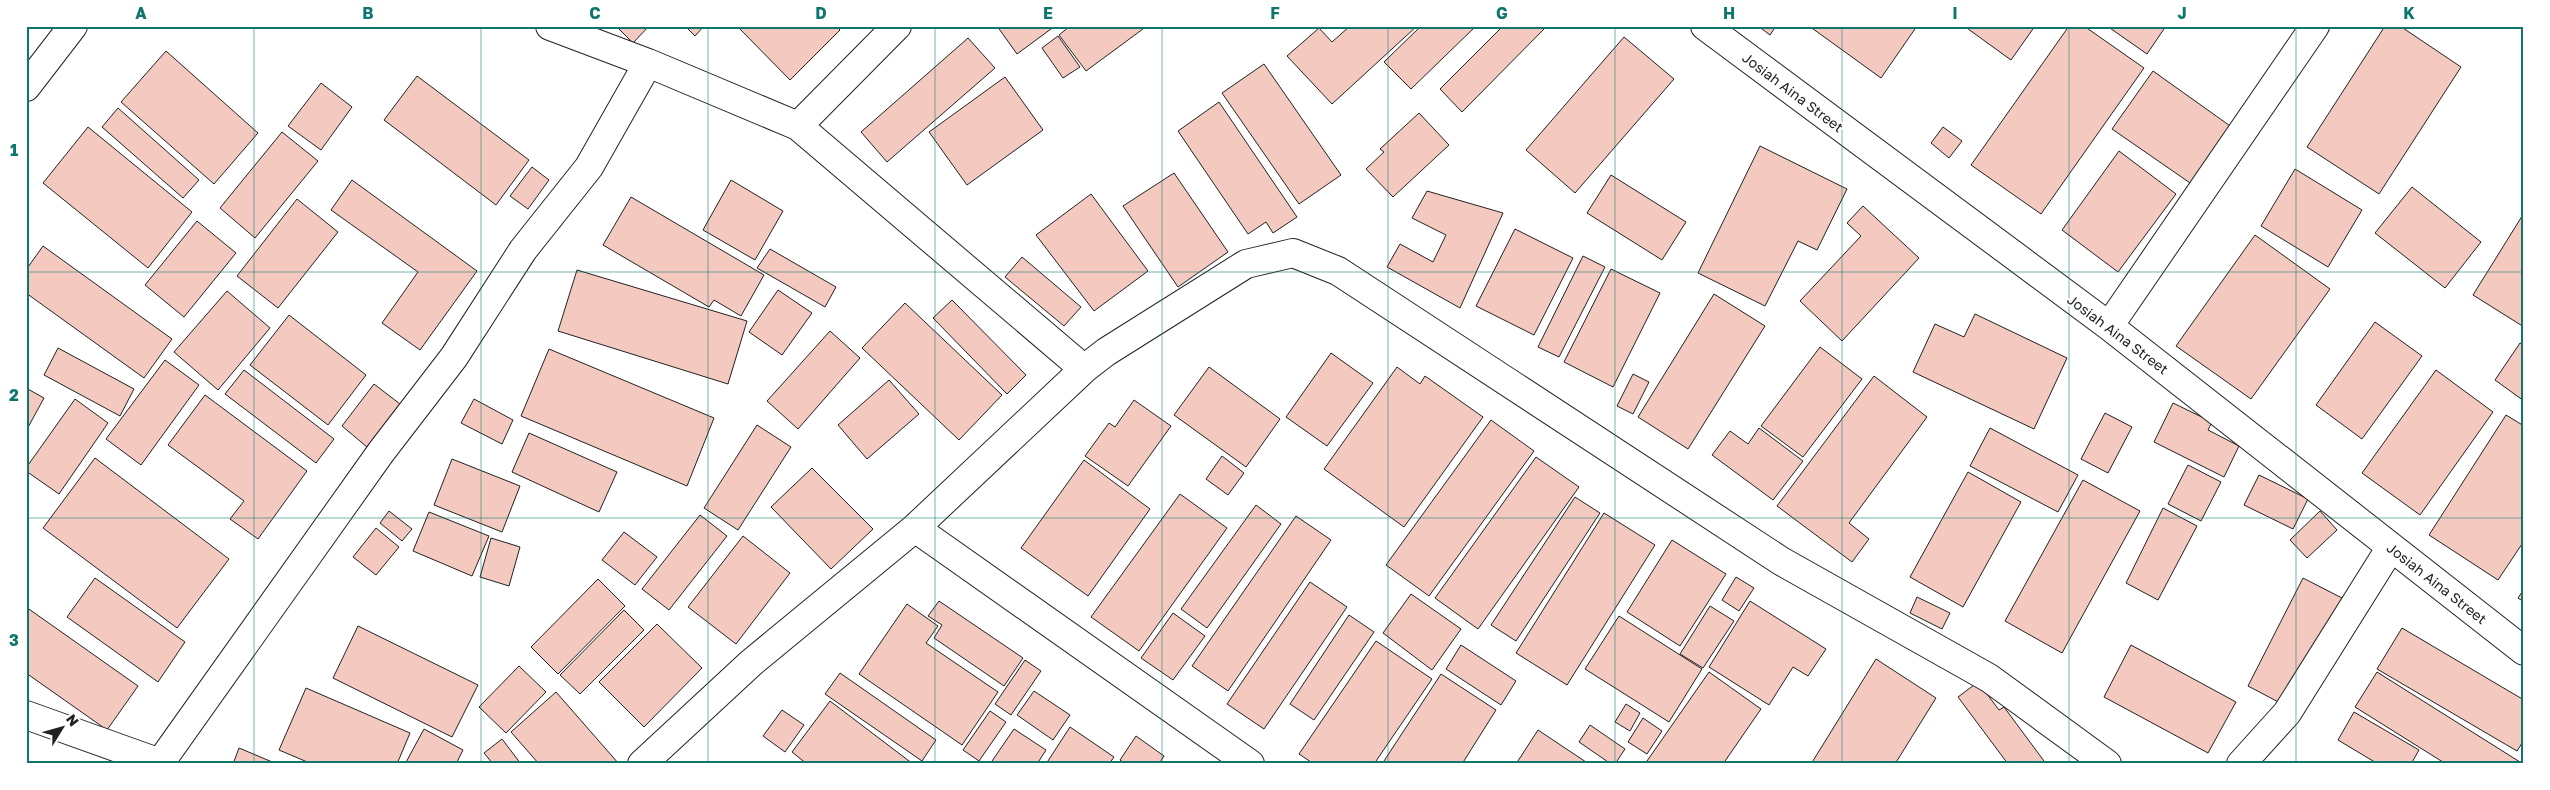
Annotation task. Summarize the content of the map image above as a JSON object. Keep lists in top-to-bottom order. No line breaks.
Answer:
{"streets":{"street":["Josiah Aina Street"]},"north":"top right","grid":{"columns":["A","B","C","D","E","F","G","H","I","J","K"],"rows":["1","2","3"]}}
